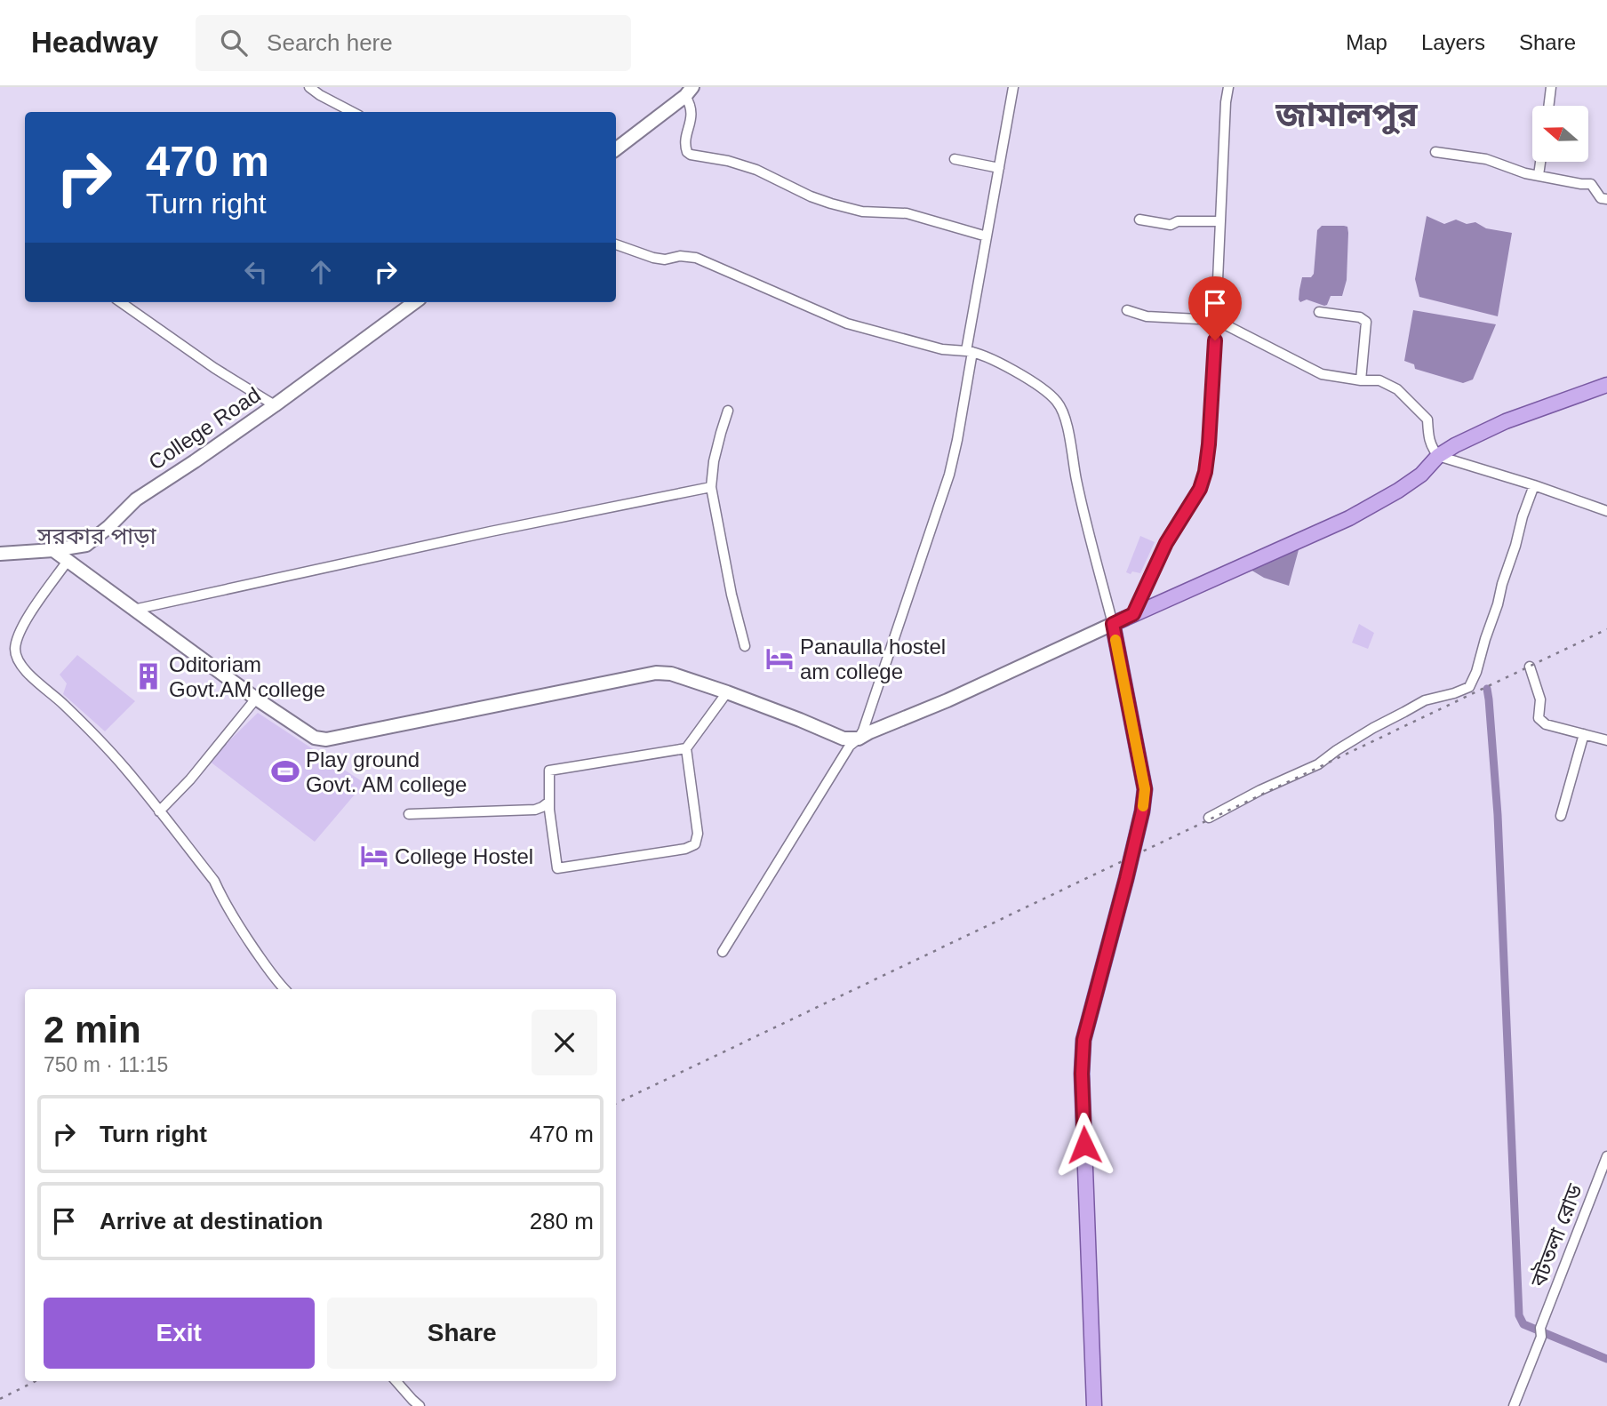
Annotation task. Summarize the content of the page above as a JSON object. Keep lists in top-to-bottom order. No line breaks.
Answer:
{"streets":{"main road":["College Road"],"street":["বটতলা রোড"]},"districts":["জামালপুর","সরকার পাড়া"],"places":{"hotel":["Panaulla hostel am college","College Hostel"],"building":["Oditoriam Govt.AM college"],"sports":["Play ground Govt. AM college"]},"north":"left","page":{"header":"Headway","search":"Search here","nav":["Map","Layers","Share"],"turn":["470 m","Turn right"],"heading":["2 min","750 m · 11:15"],"list":[{"name":"Turn right","value":"470 m"},{"name":"Arrive at destination","value":"280 m"}],"buttons":["Exit","Share"]}}
